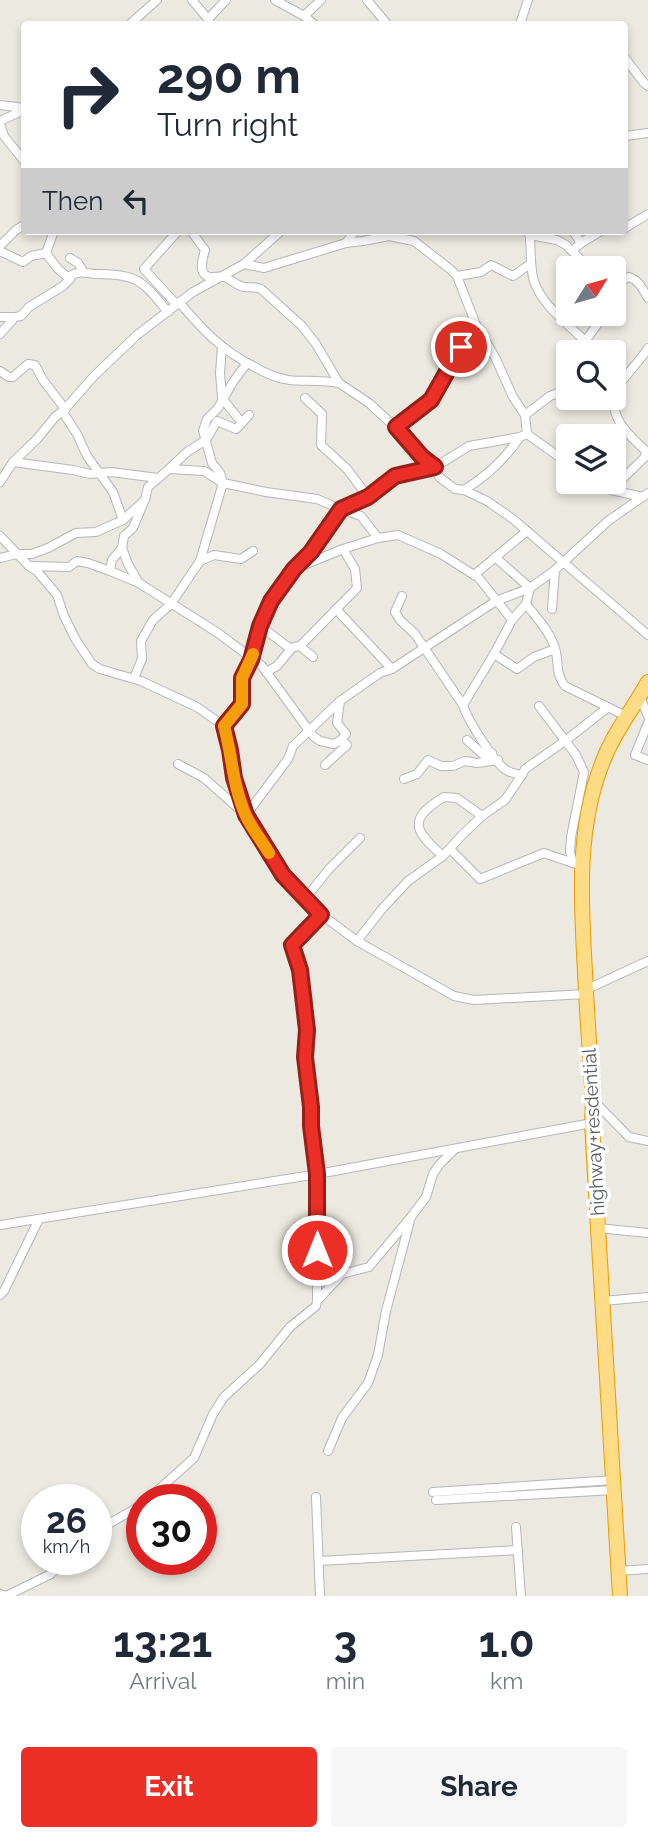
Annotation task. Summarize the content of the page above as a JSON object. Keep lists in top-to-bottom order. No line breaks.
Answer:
{"streets":{"highway":["highway+resdential"]},"north":"top right","page":{"turn":["290 m","Turn right"],"then":"Then","speed":"26 km/h","limit":"30","eta":["13:21","Arrival","3","min","1.0","km"],"buttons":["Exit","Share"]}}
